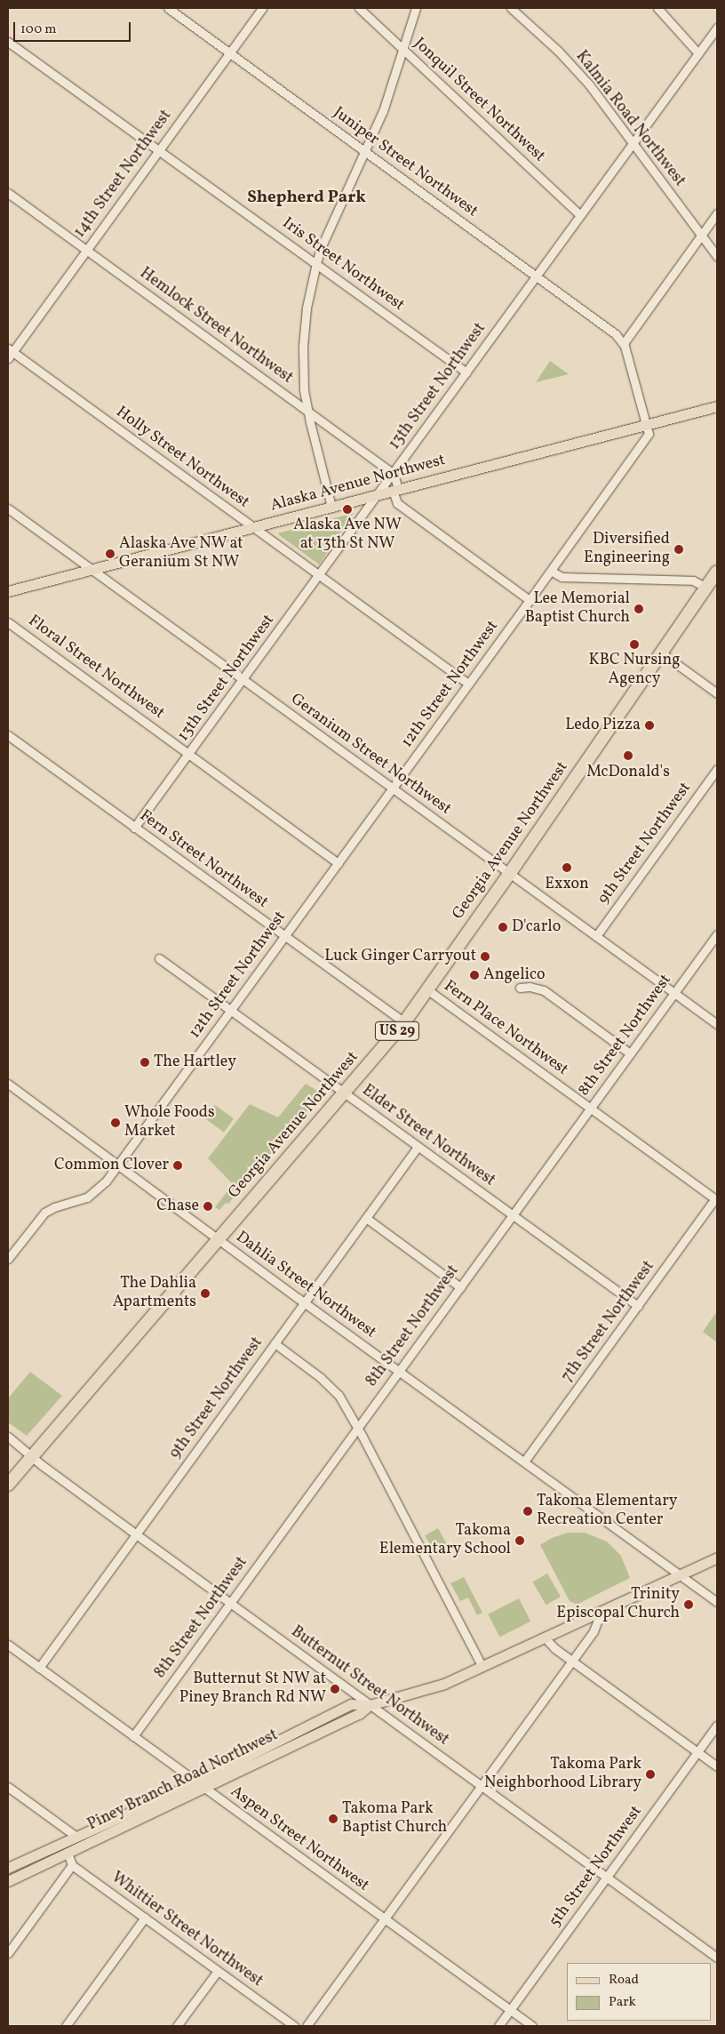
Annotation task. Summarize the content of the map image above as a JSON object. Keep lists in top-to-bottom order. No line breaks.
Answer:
{"streets":{"highway":["Georgia Avenue Northwest","US 29"],"main road":["Alaska Avenue Northwest","Piney Branch Road Northwest"],"street":["Jonquil Street Northwest","Kalmia Road Northwest","Juniper Street Northwest","14th Street Northwest","Iris Street Northwest","Hemlock Street Northwest","13th Street Northwest","Holly Street Northwest","Floral Street Northwest","12th Street Northwest","Geranium Street Northwest","9th Street Northwest","Fern Street Northwest","Fern Place Northwest","8th Street Northwest","Elder Street Northwest","Dahlia Street Northwest","7th Street Northwest","Butternut Street Northwest","Aspen Street Northwest","5th Street Northwest","Whittier Street Northwest"]},"crossings":[["Jonquil Street Northwest","13th Street Northwest"],["Kalmia Road Northwest","13th Street Northwest"],["Juniper Street Northwest","14th Street Northwest"],["Juniper Street Northwest","13th Street Northwest"],["14th Street Northwest","Iris Street Northwest"],["14th Street Northwest","Hemlock Street Northwest"],["14th Street Northwest","Holly Street Northwest"],["Iris Street Northwest","13th Street Northwest"],["Hemlock Street Northwest","13th Street Northwest"],["13th Street Northwest","Holly Street Northwest"],["13th Street Northwest","Alaska Avenue Northwest"],["13th Street Northwest","Floral Street Northwest"],["13th Street Northwest","Geranium Street Northwest"],["13th Street Northwest","Fern Street Northwest"],["Holly Street Northwest","Alaska Avenue Northwest"],["Holly Street Northwest","12th Street Northwest"],["Alaska Avenue Northwest","12th Street Northwest"],["Alaska Avenue Northwest","Geranium Street Northwest"],["Floral Street Northwest","12th Street Northwest"],["12th Street Northwest","Geranium Street Northwest"],["12th Street Northwest","Fern Street Northwest"],["12th Street Northwest","Elder Street Northwest"],["12th Street Northwest","Dahlia Street Northwest"],["Geranium Street Northwest","Georgia Avenue Northwest"],["Geranium Street Northwest","9th Street Northwest"],["Geranium Street Northwest","8th Street Northwest"],["Georgia Avenue Northwest","Fern Street Northwest"],["Georgia Avenue Northwest","Fern Place Northwest"],["Georgia Avenue Northwest","Elder Street Northwest"],["Georgia Avenue Northwest","Dahlia Street Northwest"],["Georgia Avenue Northwest","Butternut Street Northwest"],["9th Street Northwest","Elder Street Northwest"],["9th Street Northwest","Dahlia Street Northwest"],["9th Street Northwest","Butternut Street Northwest"],["9th Street Northwest","Aspen Street Northwest"],["Fern Place Northwest","8th Street Northwest"],["Fern Place Northwest","7th Street Northwest"],["8th Street Northwest","Elder Street Northwest"],["8th Street Northwest","Dahlia Street Northwest"],["8th Street Northwest","Butternut Street Northwest"],["8th Street Northwest","Aspen Street Northwest"],["Elder Street Northwest","7th Street Northwest"],["Dahlia Street Northwest","7th Street Northwest"],["Dahlia Street Northwest","Piney Branch Road Northwest"],["Butternut Street Northwest","Piney Branch Road Northwest"],["Butternut Street Northwest","5th Street Northwest"],["Piney Branch Road Northwest","Aspen Street Northwest"],["Aspen Street Northwest","5th Street Northwest"]],"districts":["Shepherd Park"],"places":["Alaska Ave NW at 13th St NW","Diversified Engineering","Alaska Ave NW at Geranium St NW","Lee Memorial Baptist Church","KBC Nursing Agency","Ledo Pizza","McDonald's","Exxon","D'carlo","Luck Ginger Carryout","Angelico","The Hartley","Whole Foods Market","Common Clover","Chase","The Dahlia Apartments","Takoma Elementary Recreation Center","Takoma Elementary School","Trinity Episcopal Church","Butternut St NW at Piney Branch Rd NW","Takoma Park Neighborhood Library","Takoma Park Baptist Church"],"legend":["Road","Park"],"scale_bar":"100 m"}
